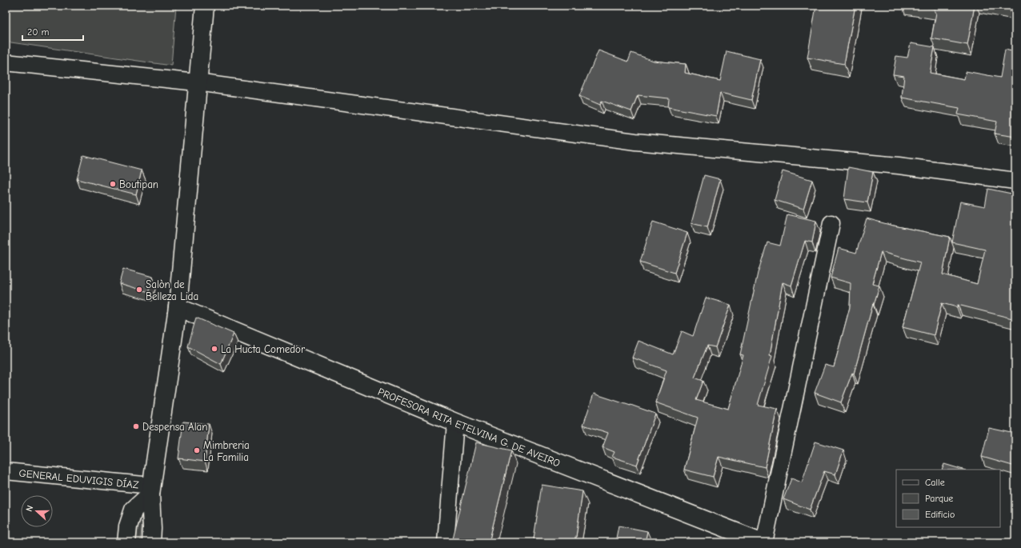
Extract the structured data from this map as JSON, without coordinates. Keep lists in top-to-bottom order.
{
  "streets": {
    "street": ["PROFESORA RITA ETELVINA G. DE AVEIRO", "GENERAL EDUVIGIS DÍAZ"]
  },
  "places": [
    "Boutipan",
    "Salòn de Belleza Lida",
    "La Hucta Comedor",
    "Despensa Alan",
    "Mimbreria La Familia"
  ],
  "legend": ["Calle", "Parque", "Edificio"],
  "scale_bar": "20 m",
  "north": "left"
}
